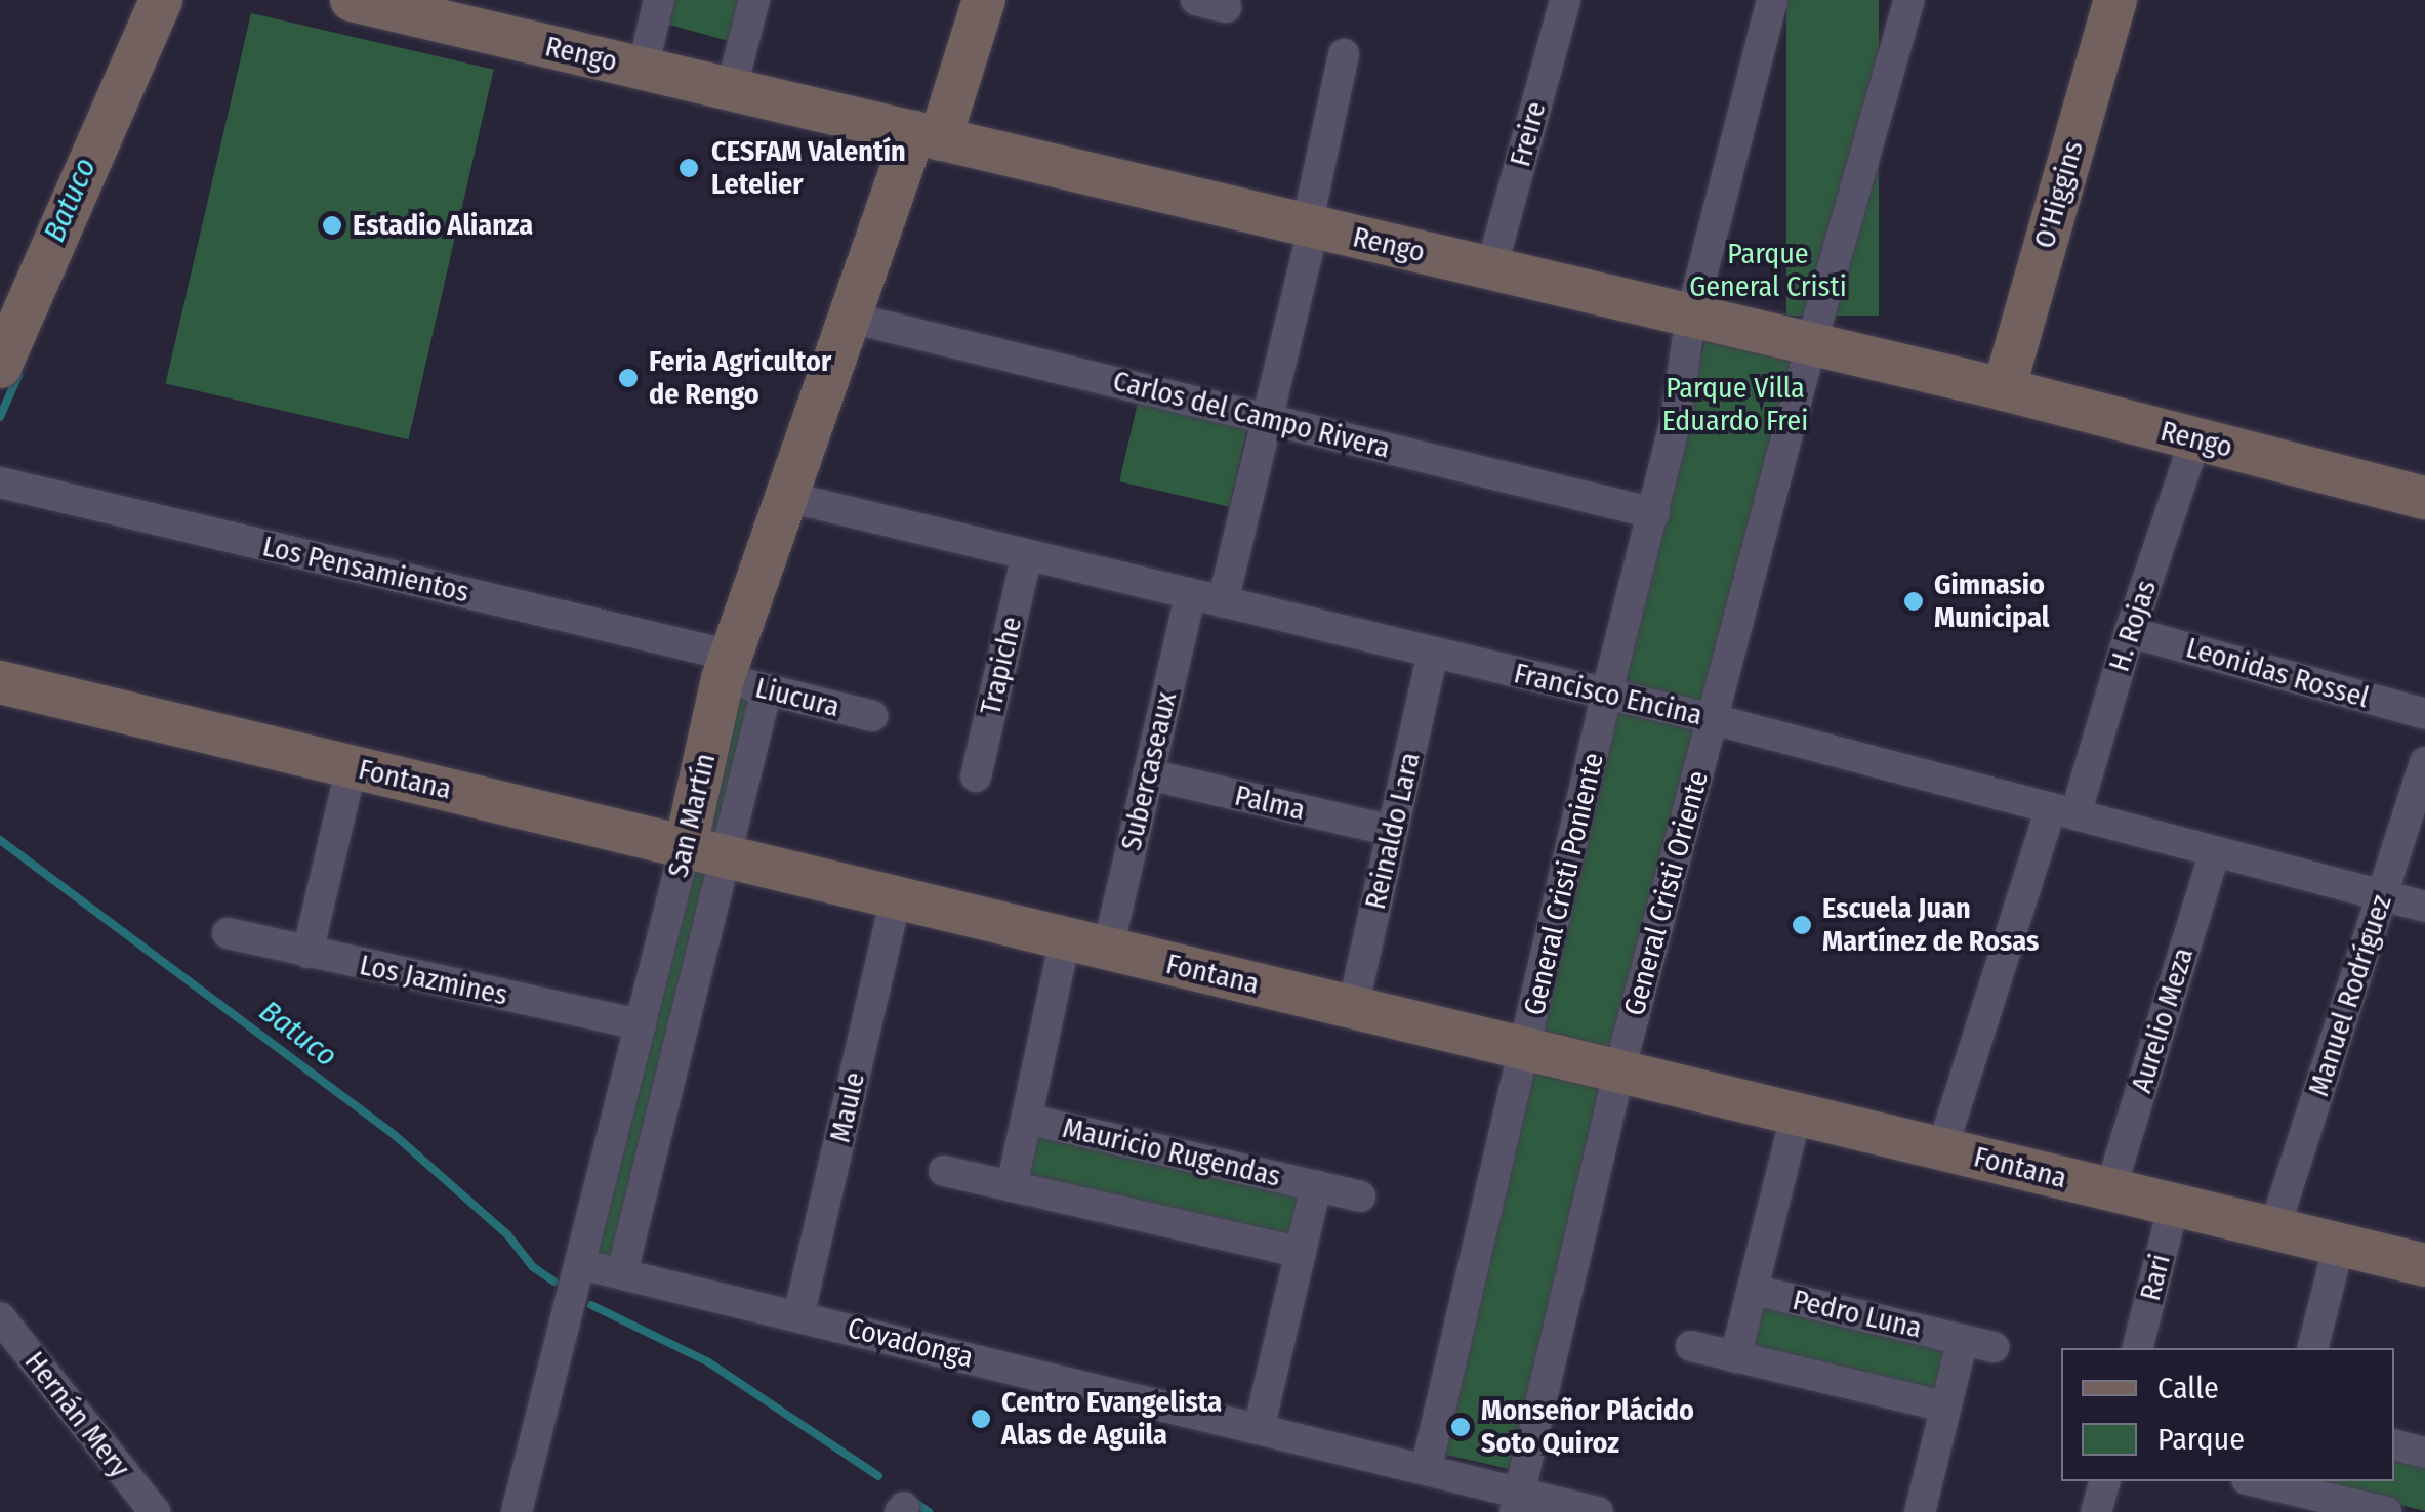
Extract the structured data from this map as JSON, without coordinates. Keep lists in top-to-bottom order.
{
  "streets": {
    "street": [
      "Rengo",
      "Freire",
      "O'Higgins",
      "Carlos del Campo Rivera",
      "Los Pensamientos",
      "H. Rojas",
      "Trapiche",
      "Leonidas Rossel",
      "Francisco Encina",
      "Liucura",
      "Subercaseaux",
      "Fontana",
      "Palma",
      "San Martín",
      "Reinaldo Lara",
      "General Cristi Poniente",
      "General Cristi Oriente",
      "Los Jazmines",
      "Manuel Rodríguez",
      "Aurelio Meza",
      "Maule",
      "Mauricio Rugendas",
      "Rari",
      "Pedro Luna",
      "Covadonga",
      "Hernán Mery"
    ]
  },
  "crossings": [
    ["Rengo", "Freire"],
    ["Rengo", "O'Higgins"],
    ["Rengo", "H. Rojas"],
    ["Rengo", "San Martín"],
    ["Rengo", "General Cristi Poniente"],
    ["Rengo", "General Cristi Oriente"],
    ["Carlos del Campo Rivera", "San Martín"],
    ["Carlos del Campo Rivera", "General Cristi Poniente"],
    ["Los Pensamientos", "Liucura"],
    ["Los Pensamientos", "San Martín"],
    ["H. Rojas", "Leonidas Rossel"],
    ["H. Rojas", "Francisco Encina"],
    ["H. Rojas", "Fontana"],
    ["Trapiche", "Francisco Encina"],
    ["Francisco Encina", "Subercaseaux"],
    ["Francisco Encina", "San Martín"],
    ["Francisco Encina", "Reinaldo Lara"],
    ["Francisco Encina", "General Cristi Poniente"],
    ["Francisco Encina", "General Cristi Oriente"],
    ["Francisco Encina", "Manuel Rodríguez"],
    ["Francisco Encina", "Aurelio Meza"],
    ["Liucura", "San Martín"],
    ["Subercaseaux", "Fontana"],
    ["Subercaseaux", "Palma"],
    ["Fontana", "San Martín"],
    ["Fontana", "Reinaldo Lara"],
    ["Fontana", "General Cristi Poniente"],
    ["Fontana", "General Cristi Oriente"],
    ["Fontana", "Manuel Rodríguez"],
    ["Fontana", "Aurelio Meza"],
    ["Fontana", "Maule"],
    ["Fontana", "Mauricio Rugendas"],
    ["Fontana", "Rari"],
    ["Fontana", "Pedro Luna"],
    ["Palma", "Reinaldo Lara"],
    ["San Martín", "Los Jazmines"],
    ["San Martín", "Covadonga"],
    ["General Cristi Poniente", "Covadonga"],
    ["General Cristi Oriente", "Covadonga"],
    ["Maule", "Covadonga"],
    ["Mauricio Rugendas", "Covadonga"]
  ],
  "water": ["Batuco"],
  "parks": ["Parque General Cristi", "Parque Villa Eduardo Frei"],
  "places": [
    "CESFAM Valentín Letelier",
    "Estadio Alianza",
    "Feria Agricultor de Rengo",
    "Gimnasio Municipal",
    "Escuela Juan Martínez de Rosas",
    "Centro Evangelista Alas de Aguila",
    "Monseñor Plácido Soto Quiroz"
  ],
  "legend": ["Calle", "Parque"]
}
